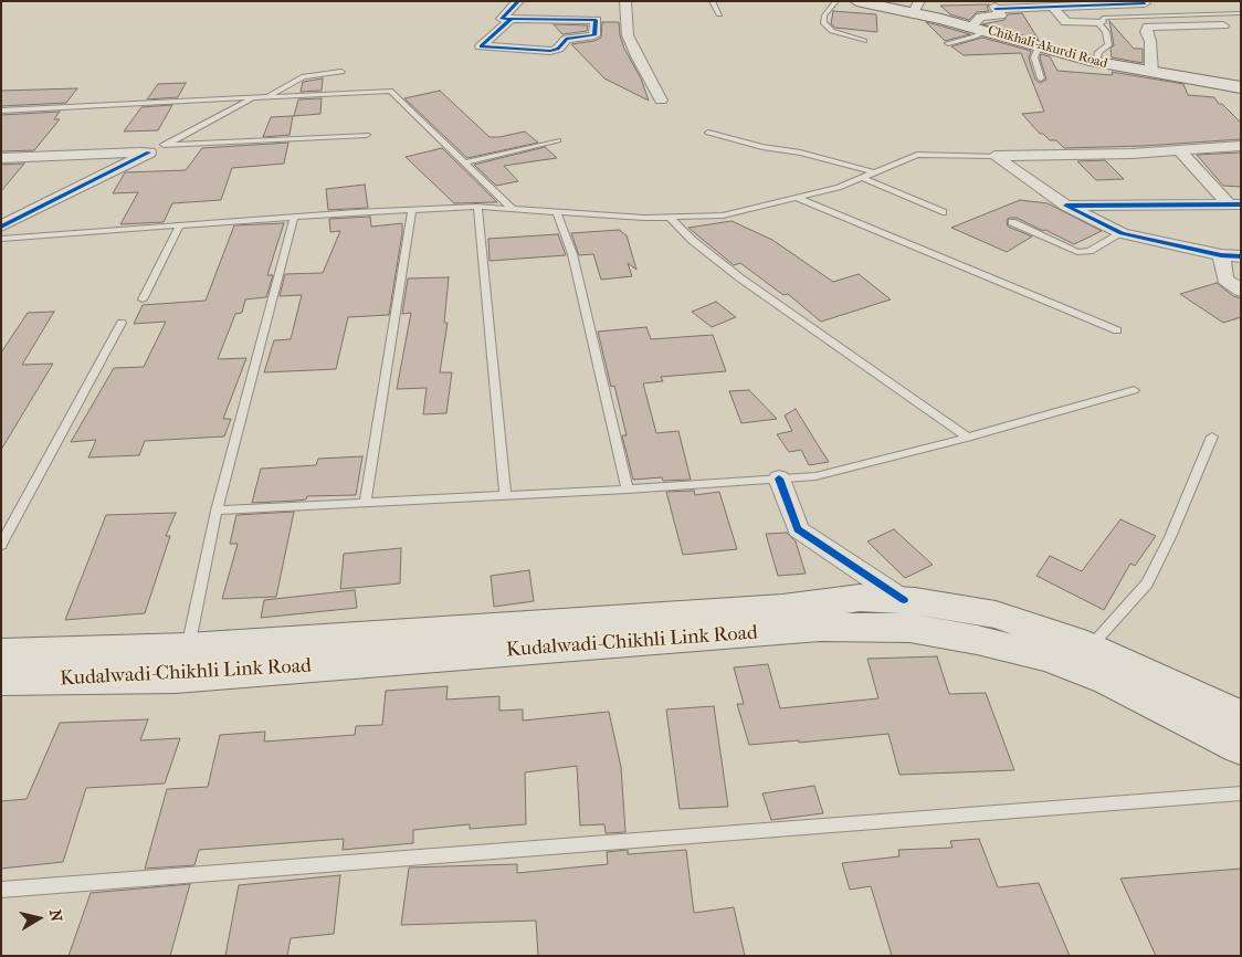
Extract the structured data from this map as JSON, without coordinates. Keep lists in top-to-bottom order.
{
  "streets": {
    "main road": ["Chikhali-Akurdi Road", "Kudalwadi-Chikhli Link Road"]
  },
  "north": "right"
}
